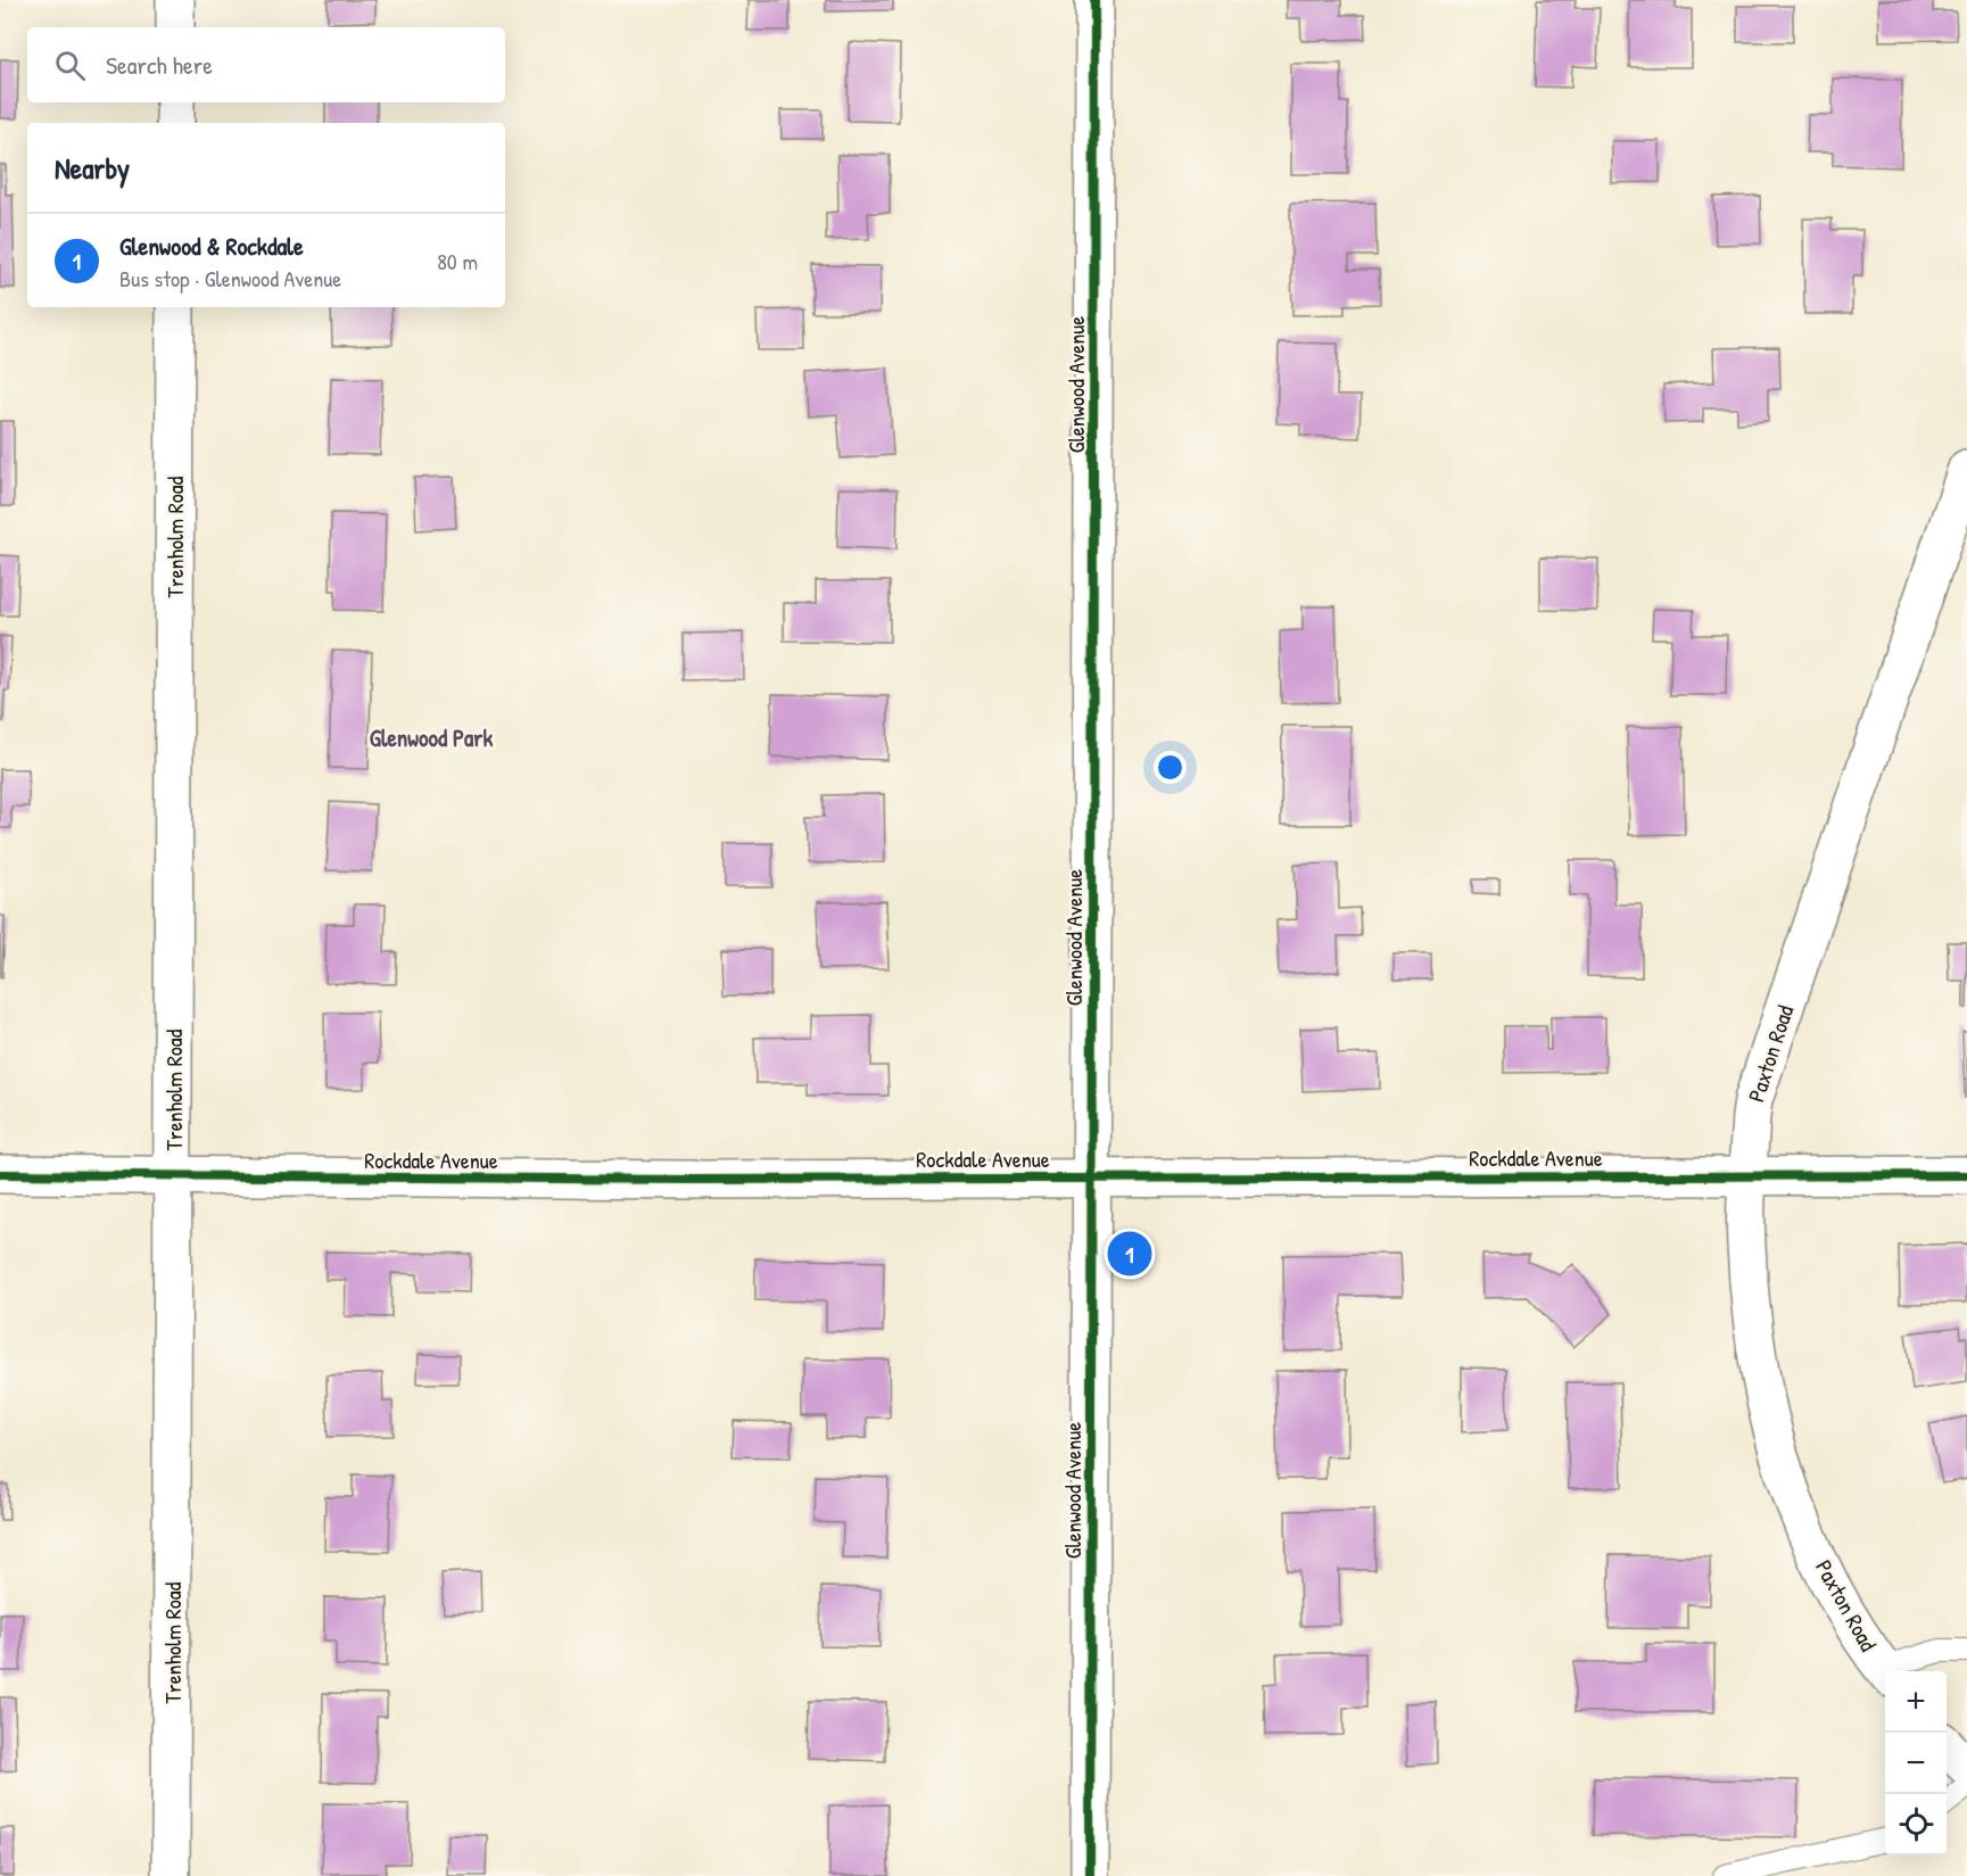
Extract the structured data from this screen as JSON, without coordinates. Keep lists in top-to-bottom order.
{
  "streets": {
    "street": [
      "Glenwood Avenue",
      "Trenholm Road",
      "Paxton Road",
      "Rockdale Avenue"
    ]
  },
  "crossings": [
    ["Glenwood Avenue", "Rockdale Avenue"],
    ["Trenholm Road", "Rockdale Avenue"],
    ["Paxton Road", "Rockdale Avenue"]
  ],
  "districts": ["Glenwood Park"],
  "page": {
    "search": "Search here",
    "heading": "Nearby",
    "list": [
      {
        "mark": "1",
        "name": "Glenwood & Rockdale",
        "note": "Bus stop · Glenwood Avenue",
        "value": "80 m"
      }
    ],
    "pins": "1",
    "map_buttons": ["+", "−"]
  }
}
